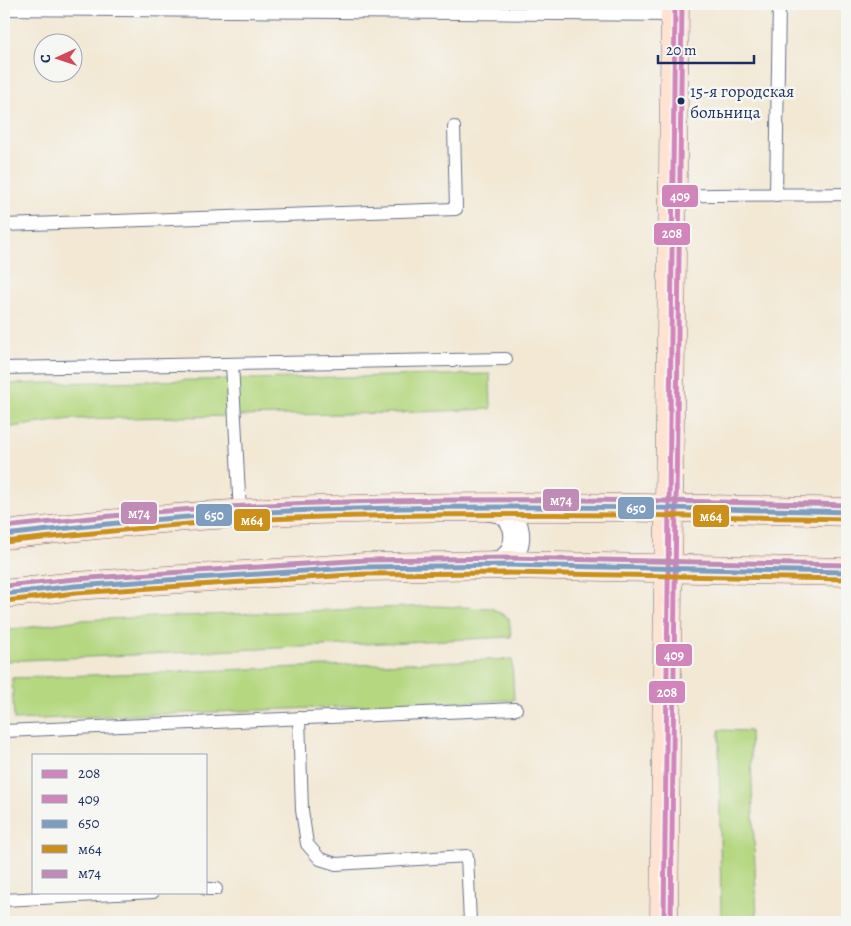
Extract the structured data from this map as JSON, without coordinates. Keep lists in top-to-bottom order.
{
  "places": ["15-я городская больница"],
  "lines": [
    "transit line 208",
    "transit line 409",
    "transit line м74",
    "transit line 650",
    "transit line м64"
  ],
  "legend": [
    "208",
    "409",
    "650",
    "м64",
    "м74"
  ],
  "scale_bar": "20 m",
  "north": "left"
}
